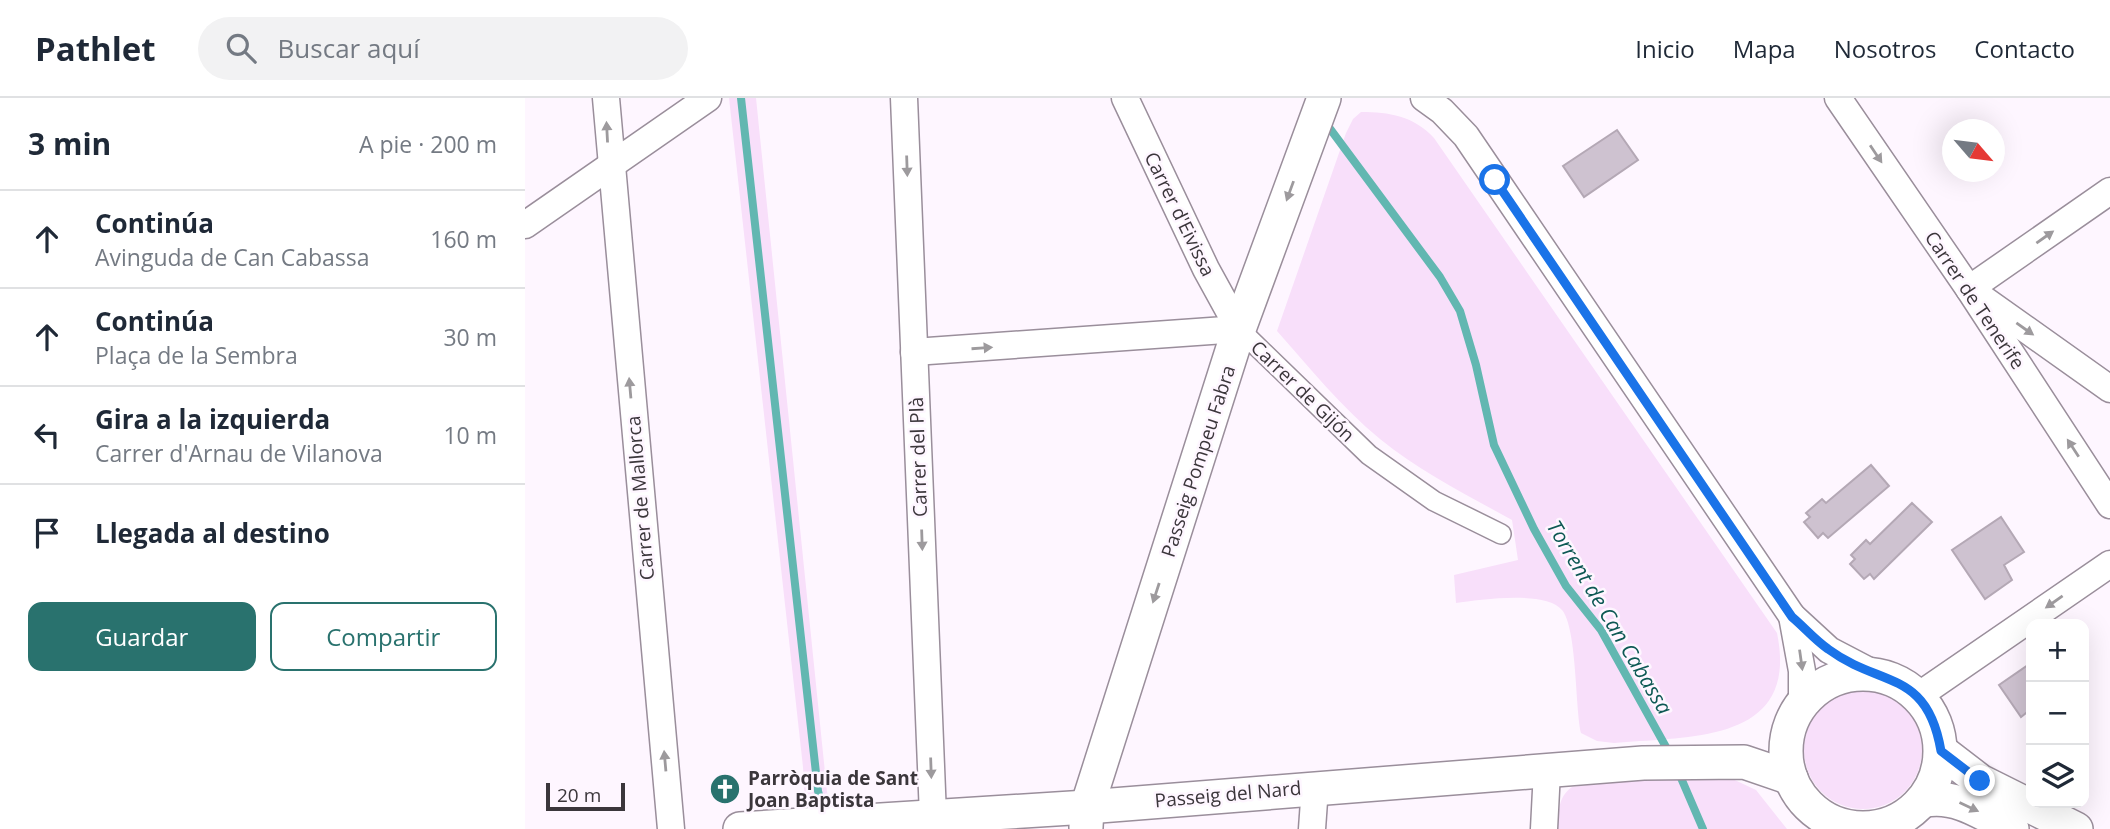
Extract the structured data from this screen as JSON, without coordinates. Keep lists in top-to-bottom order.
{
  "streets": {
    "street": [
      "Carrer d'Eivissa",
      "Carrer de Tenerife",
      "Carrer de Gijón",
      "Carrer del Plà",
      "Passeig Pompeu Fabra",
      "Carrer de Mallorca",
      "Passeig del Nard"
    ]
  },
  "crossings": [
    ["Carrer d'Eivissa", "Carrer de Gijón"],
    ["Carrer d'Eivissa", "Passeig Pompeu Fabra"],
    ["Carrer de Gijón", "Carrer del Plà"],
    ["Carrer de Gijón", "Passeig Pompeu Fabra"],
    ["Carrer del Plà", "Passeig del Nard"],
    ["Passeig Pompeu Fabra", "Passeig del Nard"]
  ],
  "one_way": [
    "Carrer de Gijón",
    "Carrer del Plà",
    "Passeig Pompeu Fabra",
    "Carrer de Mallorca"
  ],
  "water": ["Torrent de Can Cabassa"],
  "places": {
    "church": ["Parròquia de Sant Joan Baptista"]
  },
  "scale_bar": "20 m",
  "north": "bottom right",
  "page": {
    "header": "Pathlet",
    "search": "Buscar aquí",
    "nav": [
      "Inicio",
      "Mapa",
      "Nosotros",
      "Contacto"
    ],
    "heading": ["3 min", "A pie · 200 m"],
    "list": [
      ["Continúa", "Avinguda de Can Cabassa", "160 m"],
      ["Continúa", "Plaça de la Sembra", "30 m"],
      ["Gira a la izquierda", "Carrer d'Arnau de Vilanova", "10 m"],
      "Llegada al destino"
    ],
    "buttons": ["Guardar", "Compartir"],
    "map_buttons": ["+", "−"],
    "scale": "20 m"
  }
}
